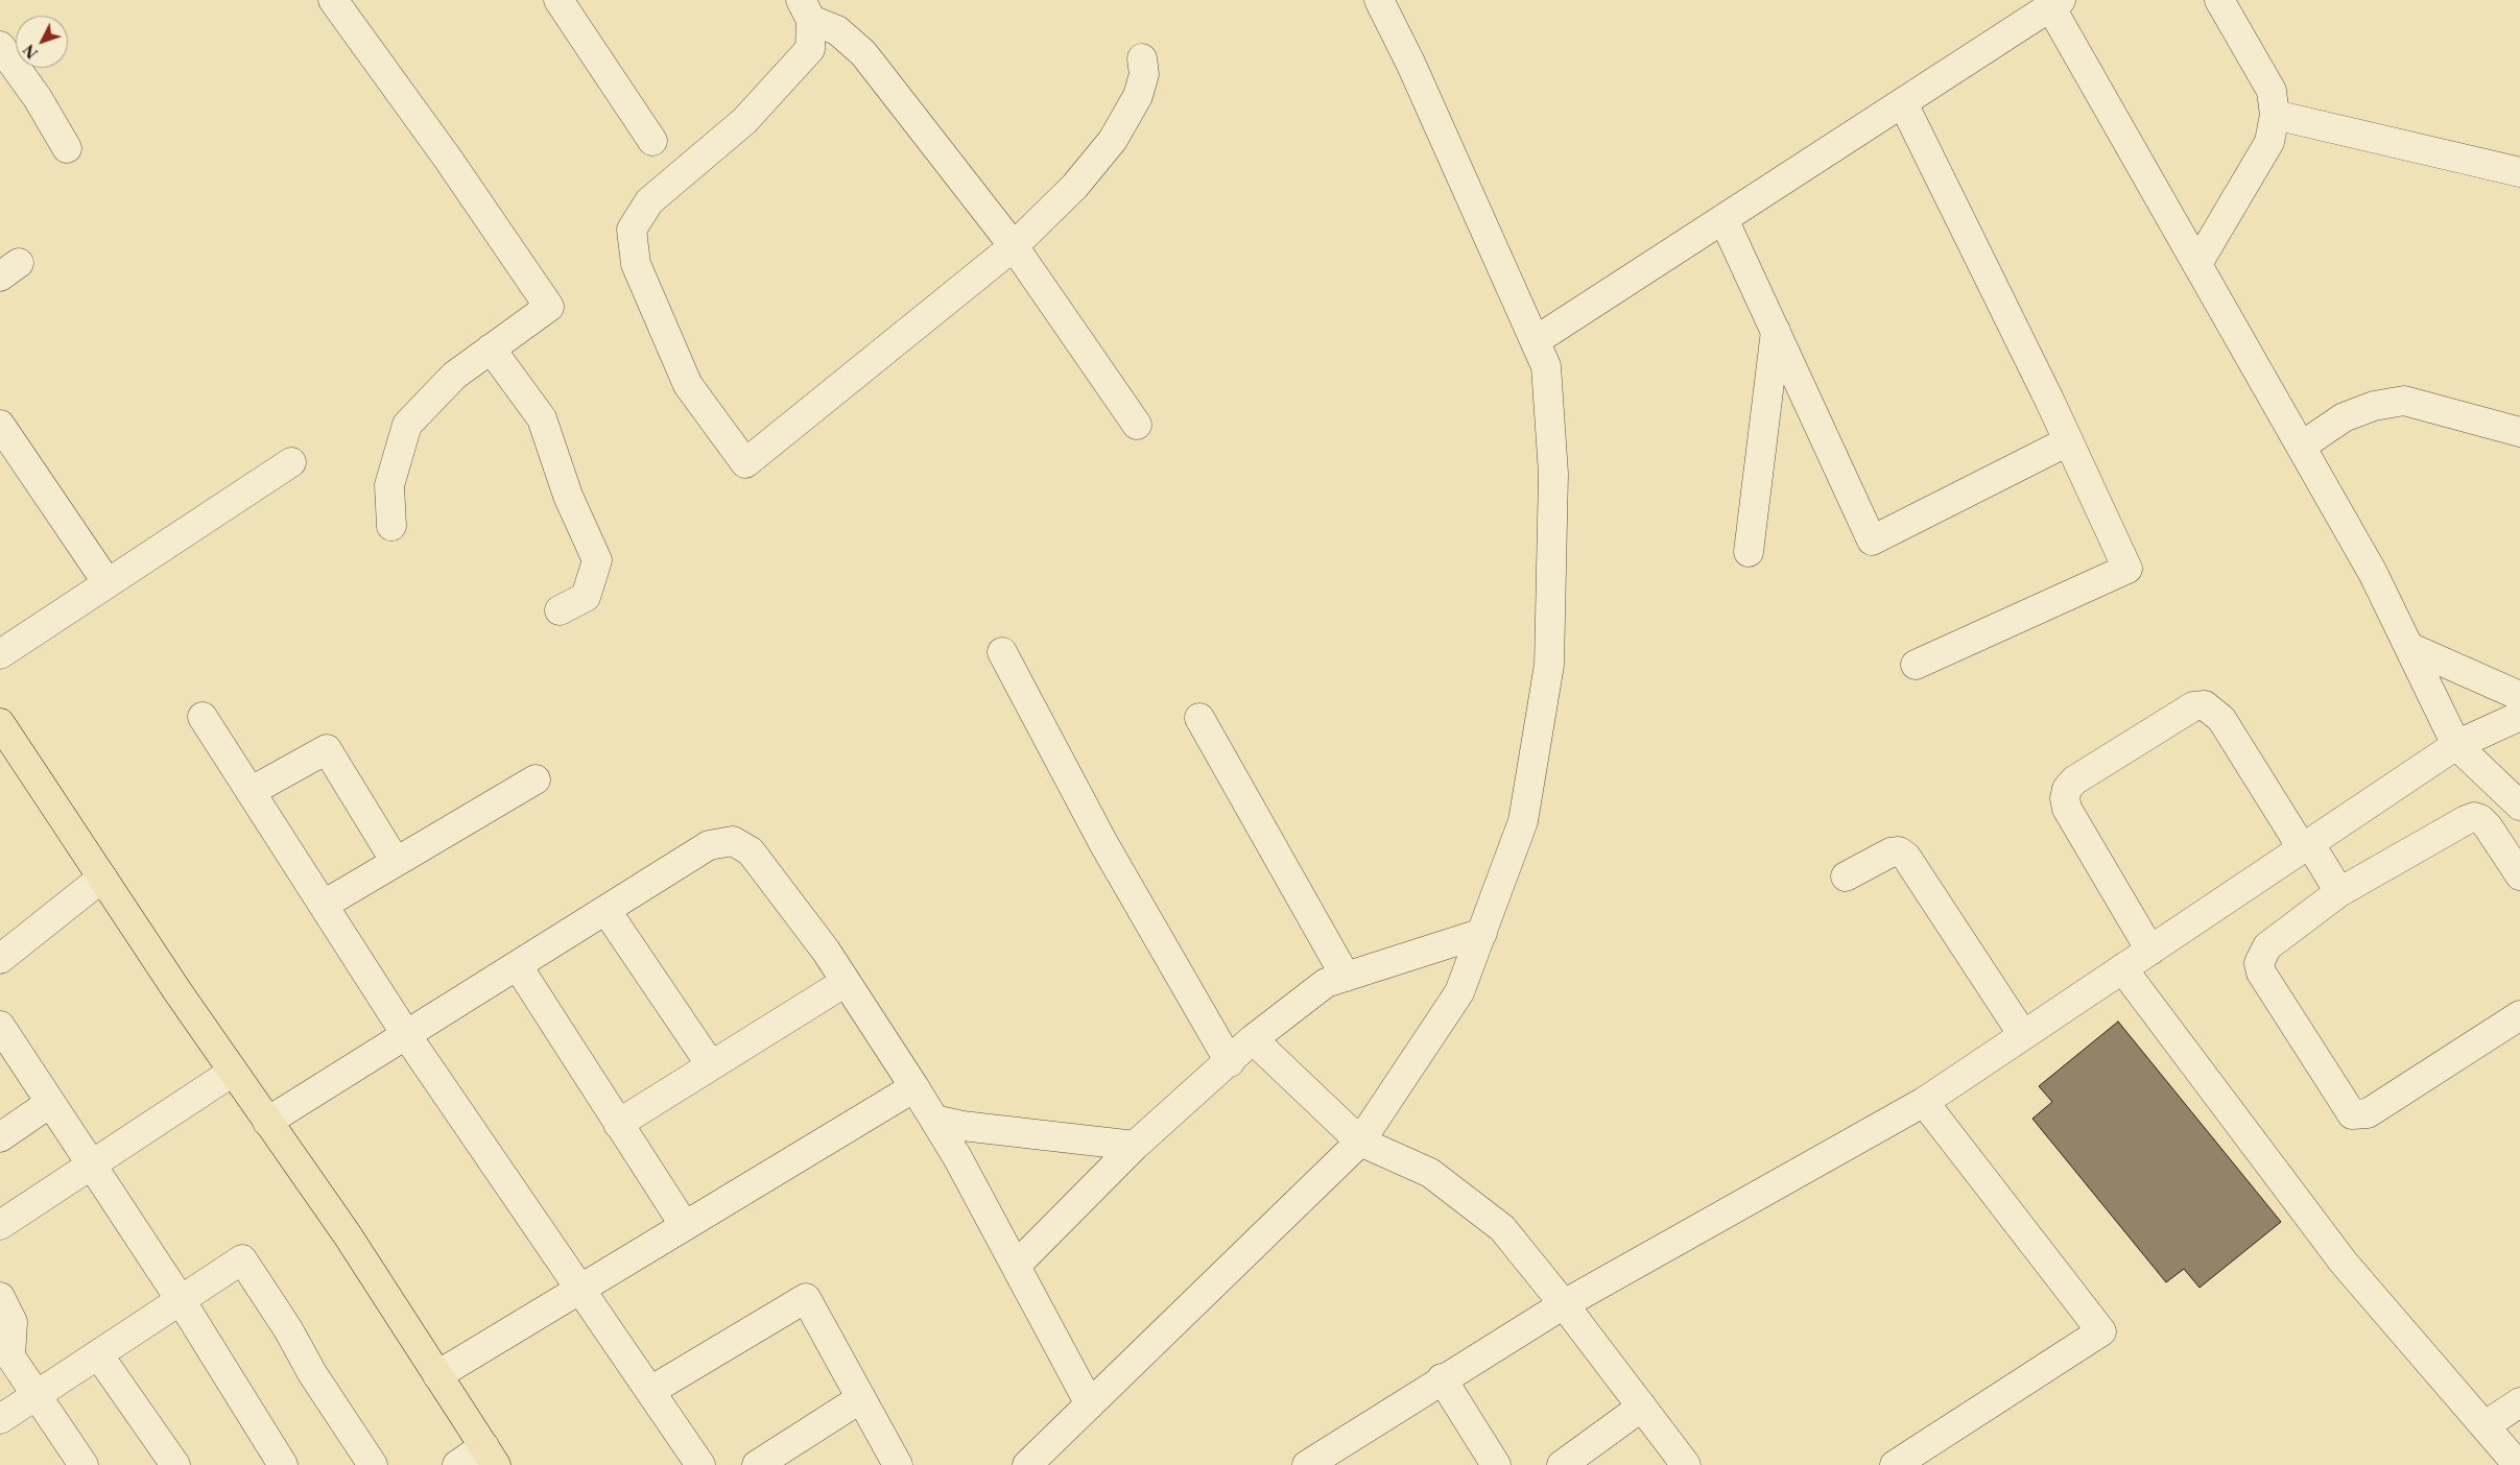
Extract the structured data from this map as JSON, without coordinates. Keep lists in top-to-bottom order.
{
  "north": "bottom left"
}
